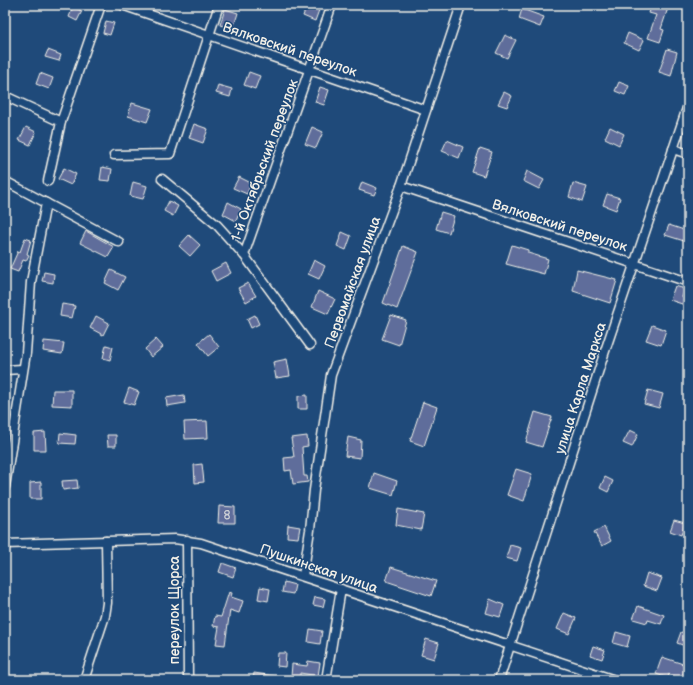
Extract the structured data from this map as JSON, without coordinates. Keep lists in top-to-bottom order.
{
  "streets": {
    "street": [
      "Вялковский переулок",
      "1-й Октябрьский переулок",
      "Первомайская улица",
      "улица Карла Маркса",
      "Пушкинская улица",
      "переулок Щорса"
    ]
  },
  "crossings": [
    ["Вялковский переулок", "1-й Октябрьский переулок"],
    ["Вялковский переулок", "Первомайская улица"],
    ["Вялковский переулок", "улица Карла Маркса"],
    ["Первомайская улица", "Пушкинская улица"],
    ["улица Карла Маркса", "Пушкинская улица"],
    ["Пушкинская улица", "переулок Щорса"]
  ],
  "house_numbers": ["8"]
}
